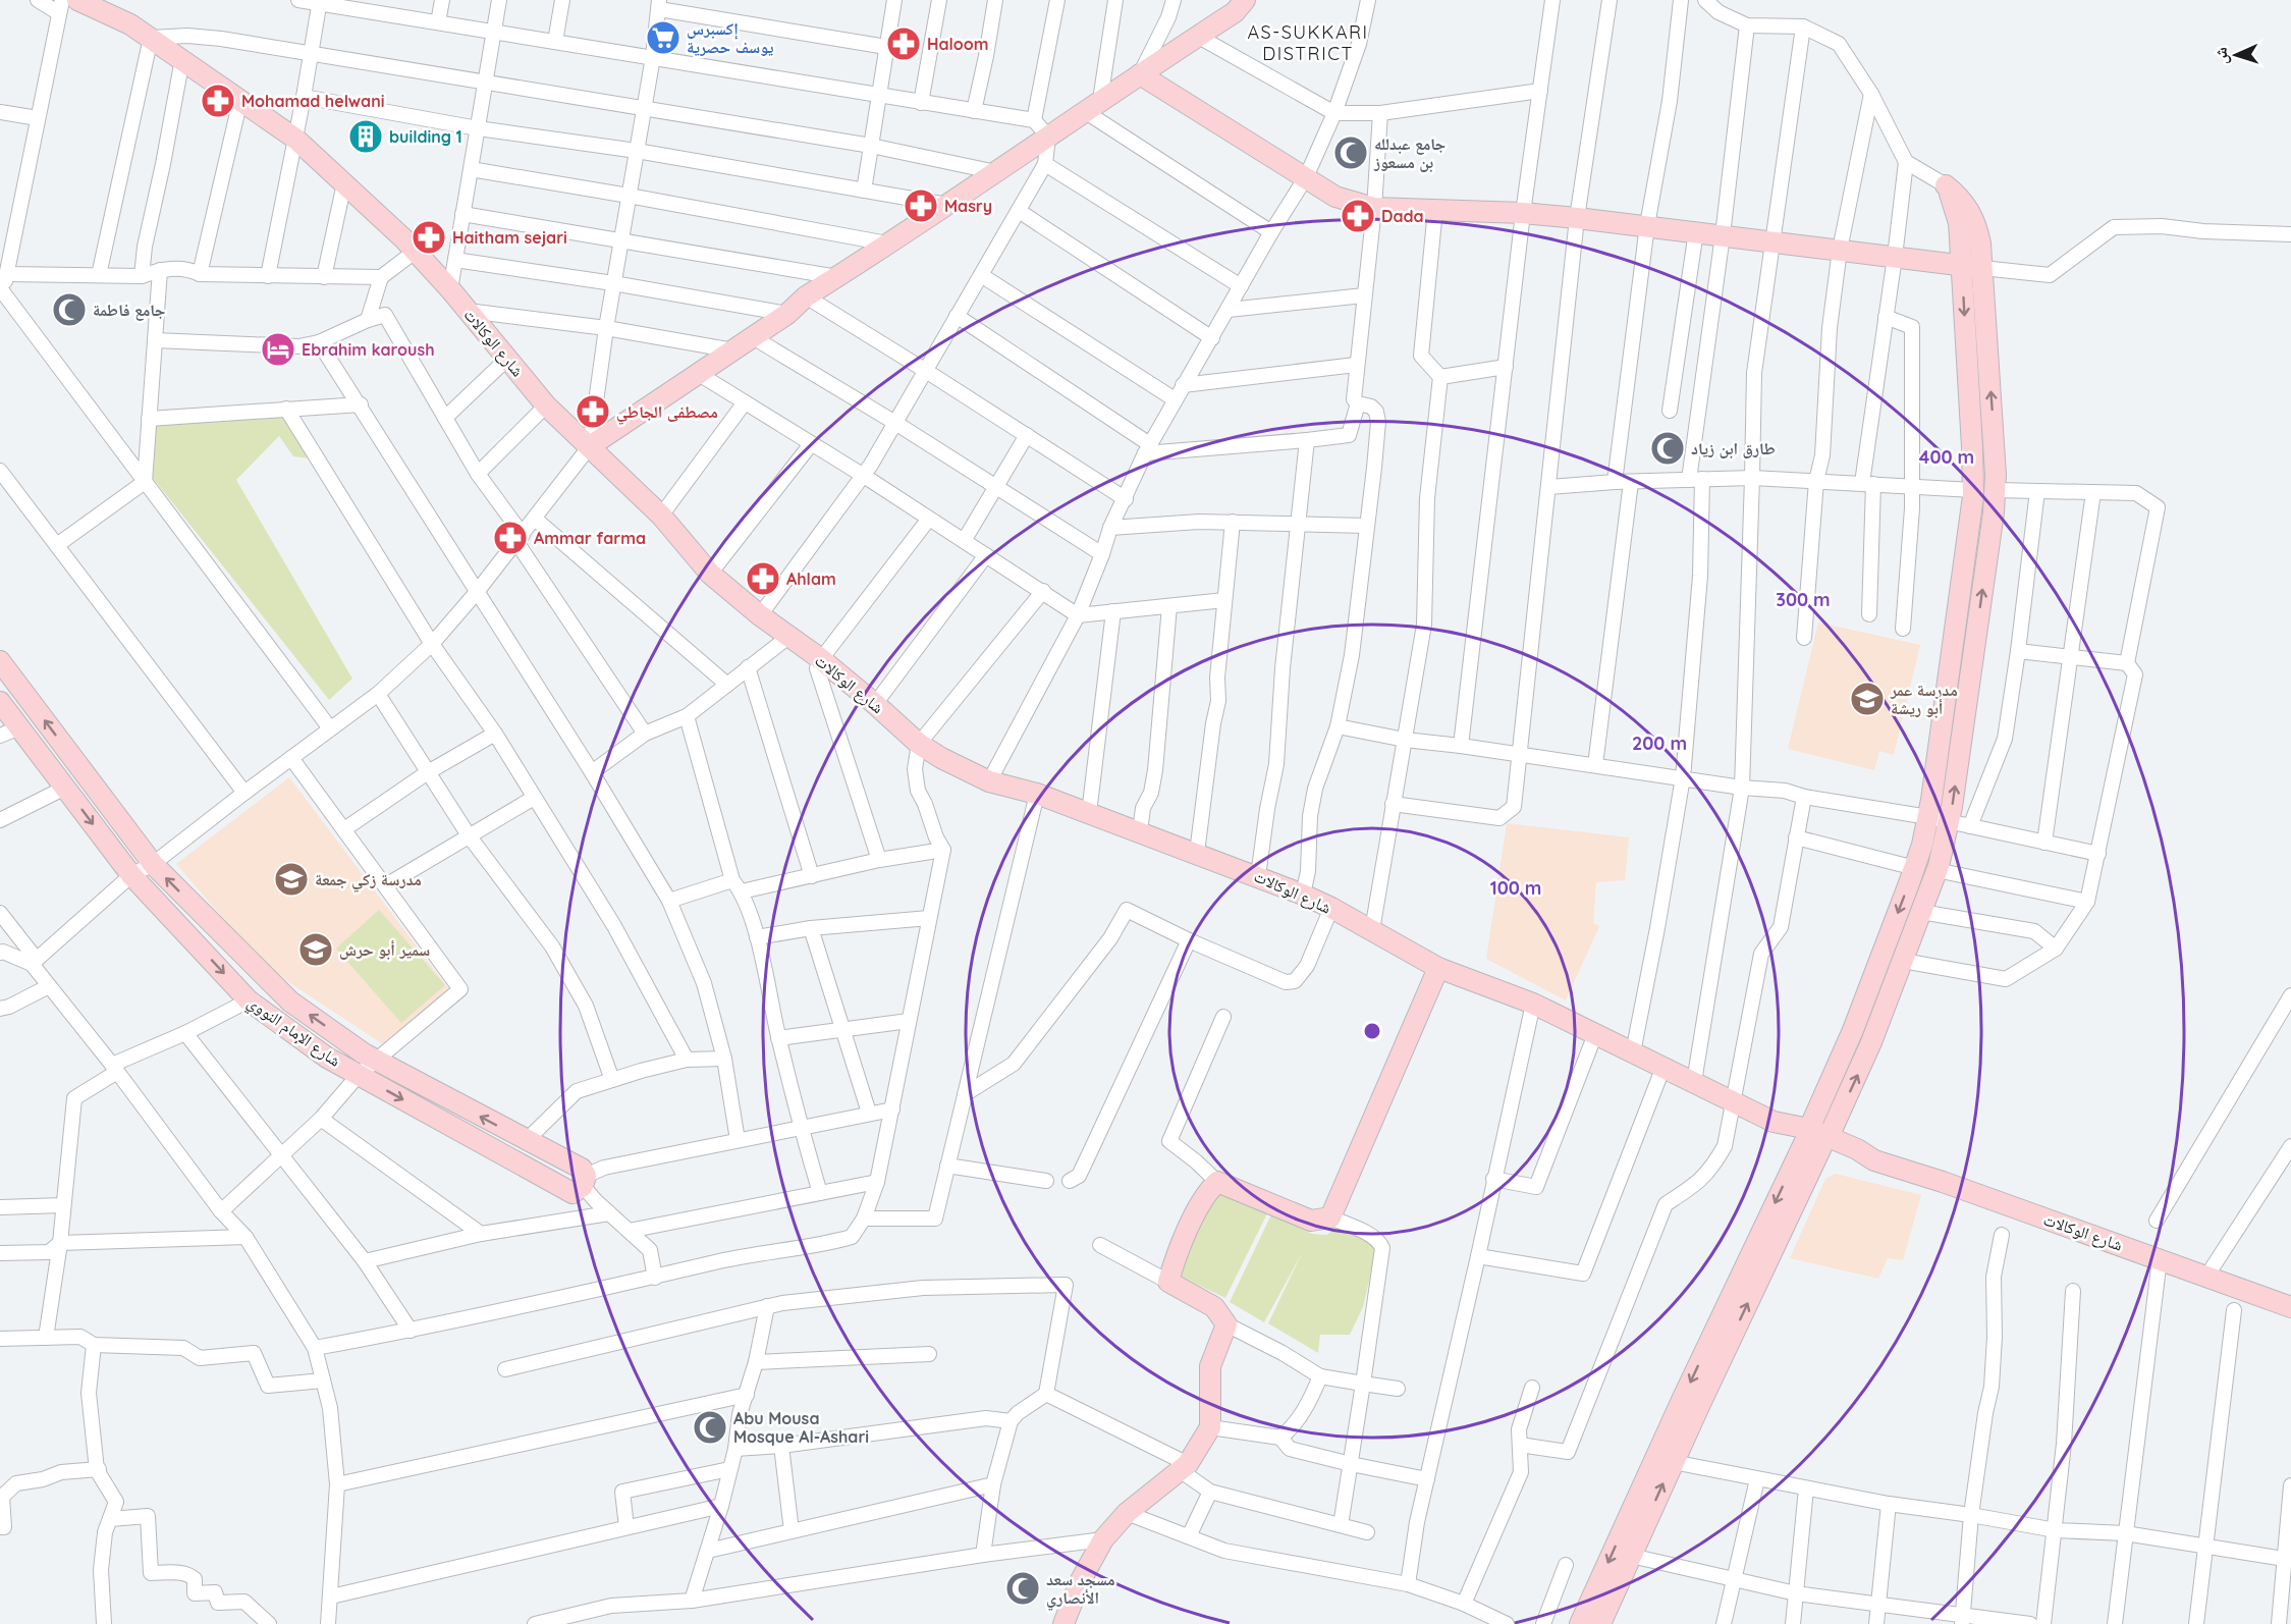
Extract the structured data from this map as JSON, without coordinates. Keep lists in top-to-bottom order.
{
  "streets": {
    "street": ["شارع الوكالات", "شارع الإمام النووي"]
  },
  "districts": ["AS-SUKKARI DISTRICT"],
  "places": {
    "supermarket": ["إكسبرس يوسف حصرية"],
    "pharmacy": [
      "Haloom",
      "Mohamad helwani",
      "Masry",
      "Dada",
      "Haitham sejari",
      "مصطفى الجاطي",
      "Ammar farma",
      "Ahlam"
    ],
    "building": ["building 1"],
    "mosque": [
      "جامع عبدلله بن مسعوز",
      "جامع فاطمة",
      "طارق ابن زياد",
      "Abu Mousa Mosque Al-Ashari",
      "مسجد سعد الأنصاري"
    ],
    "hotel": ["Ebrahim karoush"],
    "school or university": ["مدرسة عمر أبو ريشة", "مدرسة زكي جمعة", "سمير أبو حرش"]
  },
  "north": "left",
  "rings": [
    "400 m",
    "300 m",
    "200 m",
    "100 m"
  ]
}
